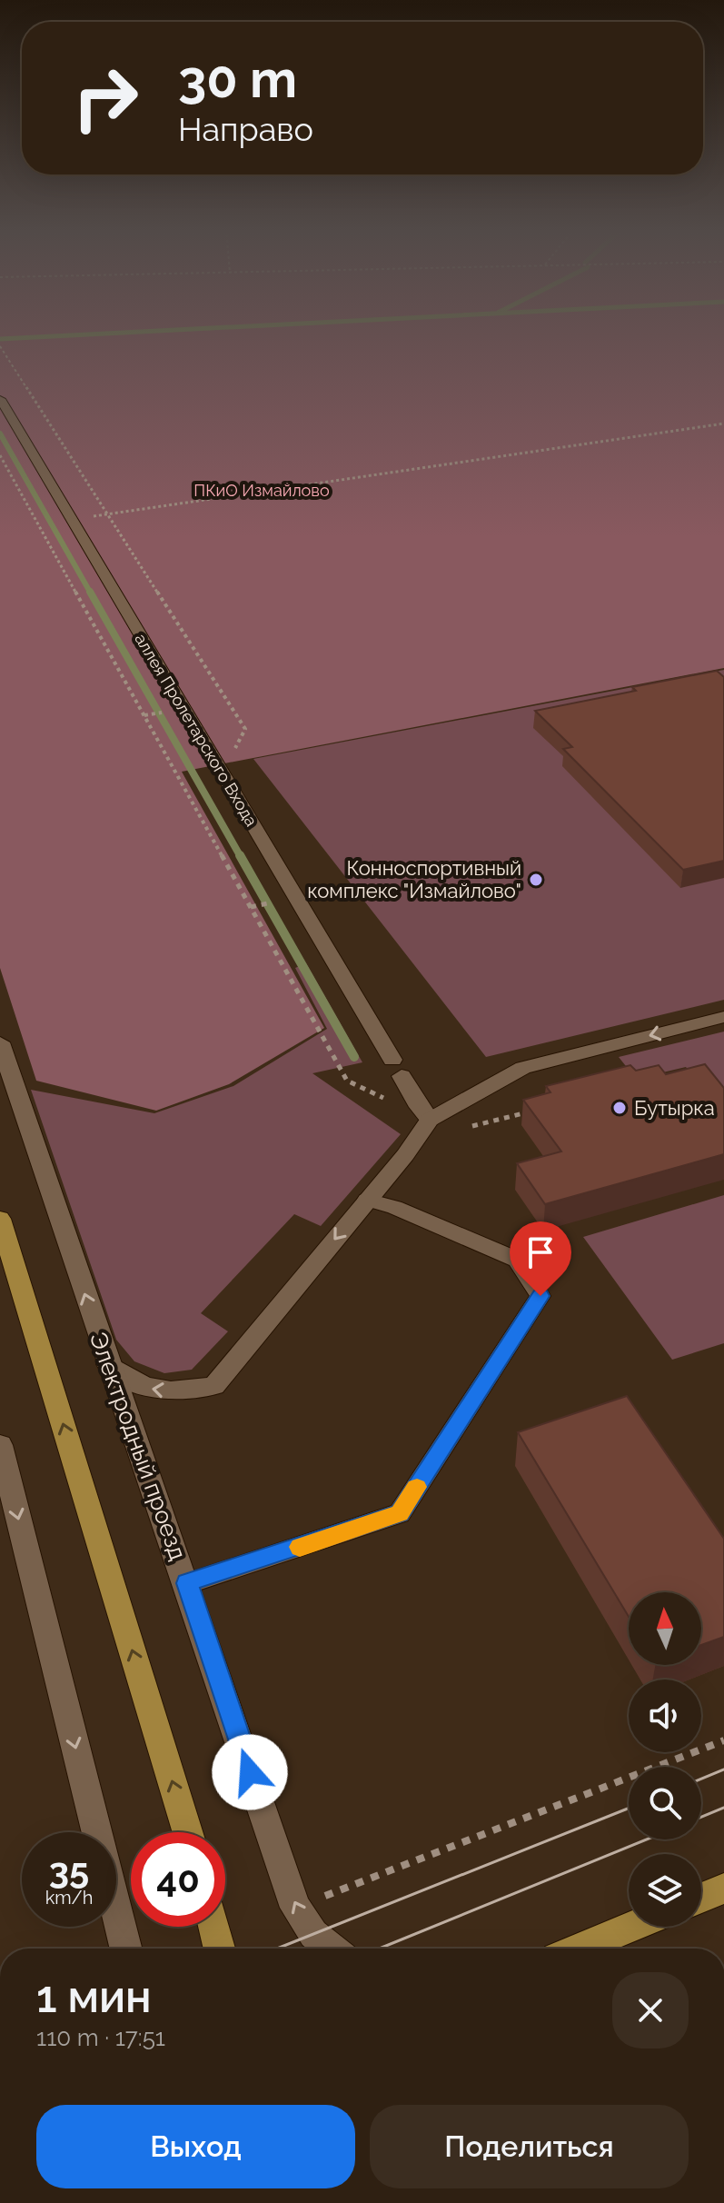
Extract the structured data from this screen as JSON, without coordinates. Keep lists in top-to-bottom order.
{
  "streets": {
    "street": ["аллея Пролетарского Входа", "Электродный проезд"]
  },
  "parks": ["ПКиО Измайлово"],
  "places": ["Конноспортивный комплекс \"Измайлово\"", "Бутырка"],
  "north": "top",
  "page": {
    "turn": ["30 m", "Направо"],
    "speed": "35 km/h",
    "limit": "40",
    "heading": ["1 мин", "110 m · 17:51"],
    "buttons": ["Выход", "Поделиться"]
  }
}
